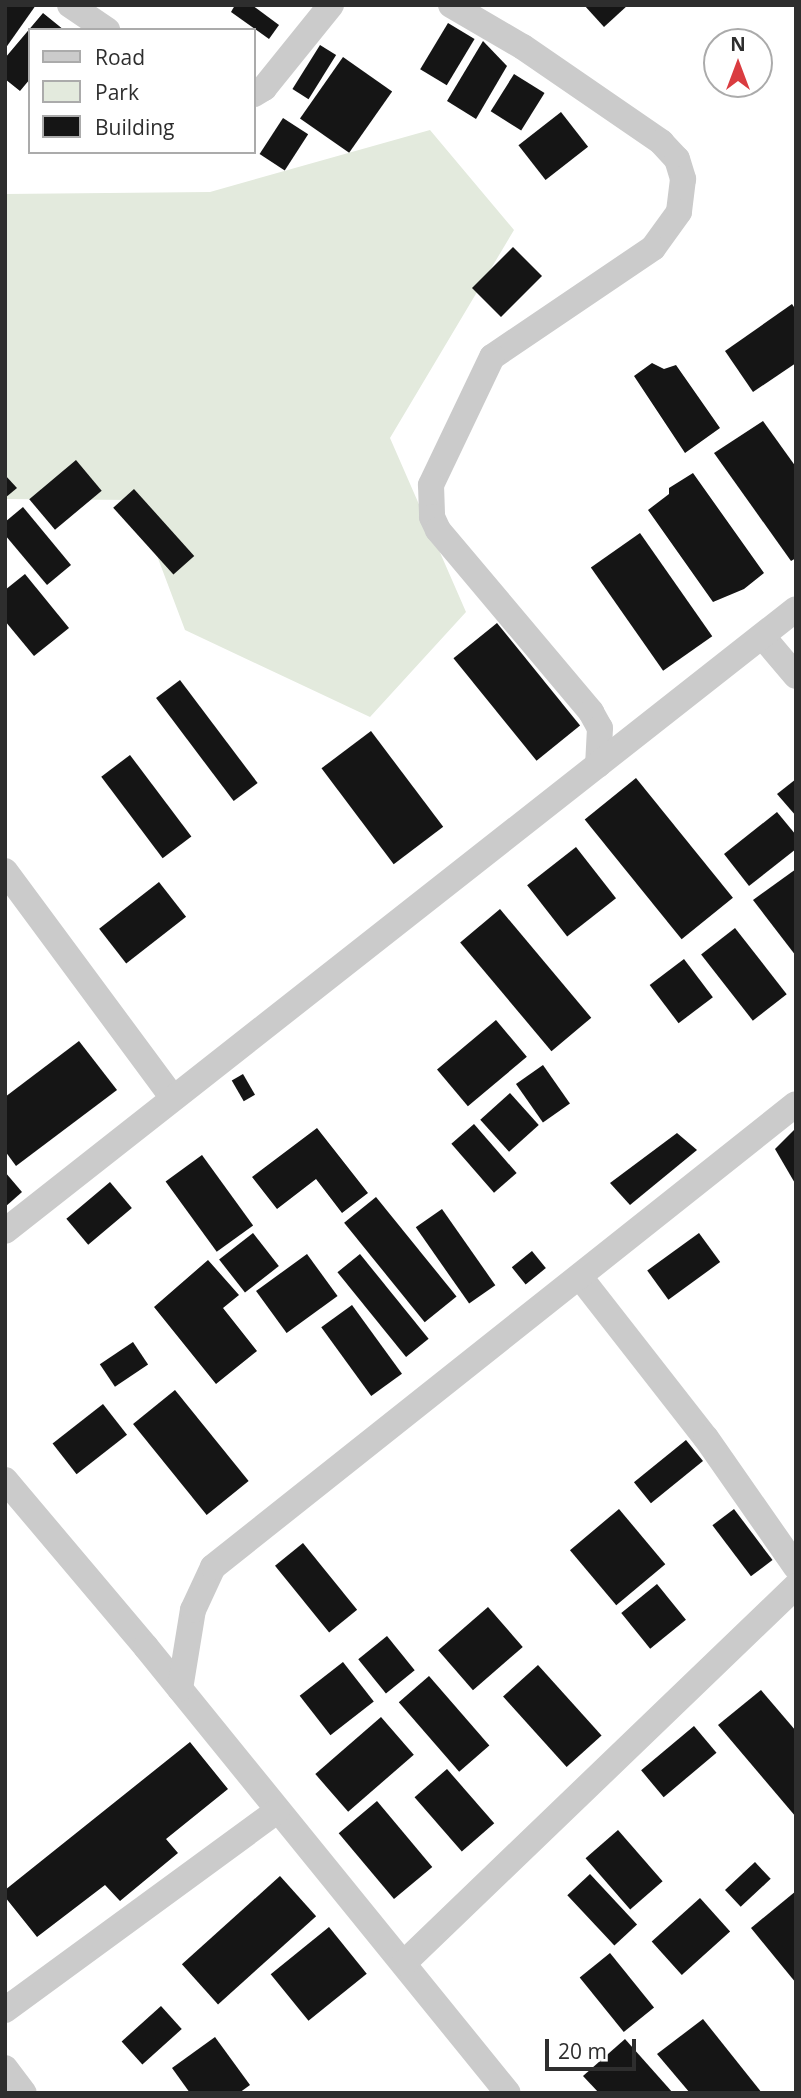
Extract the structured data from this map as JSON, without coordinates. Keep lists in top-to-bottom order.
{
  "legend": ["Road", "Park", "Building"],
  "scale_bar": "20 m",
  "north": "top"
}
